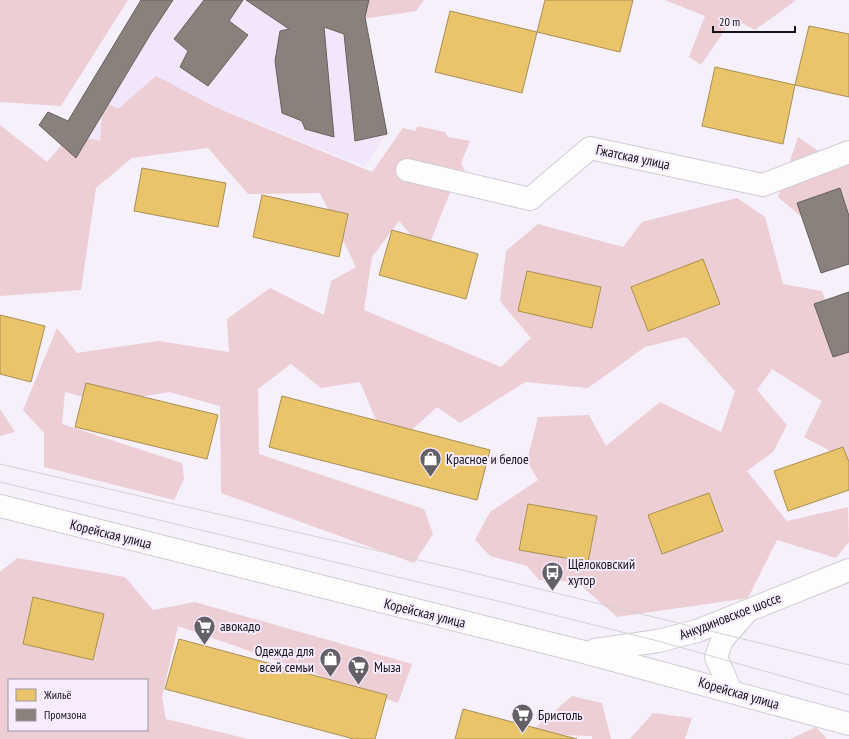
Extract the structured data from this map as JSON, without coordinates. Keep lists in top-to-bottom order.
{
  "streets": {
    "street": ["Гжатская улица", "Корейская улица", "Анкудиновское шоссе"]
  },
  "crossings": [
    ["Корейская улица", "Анкудиновское шоссе"]
  ],
  "places": {
    "shop": ["Красное и белое", "Одежда для всей семьи"],
    "bus stop": ["Щёлоковский хутор"],
    "supermarket": ["авокадо", "Мыза", "Бристоль"]
  },
  "legend": ["Жильё", "Промзона"],
  "scale_bar": "20 m"
}
